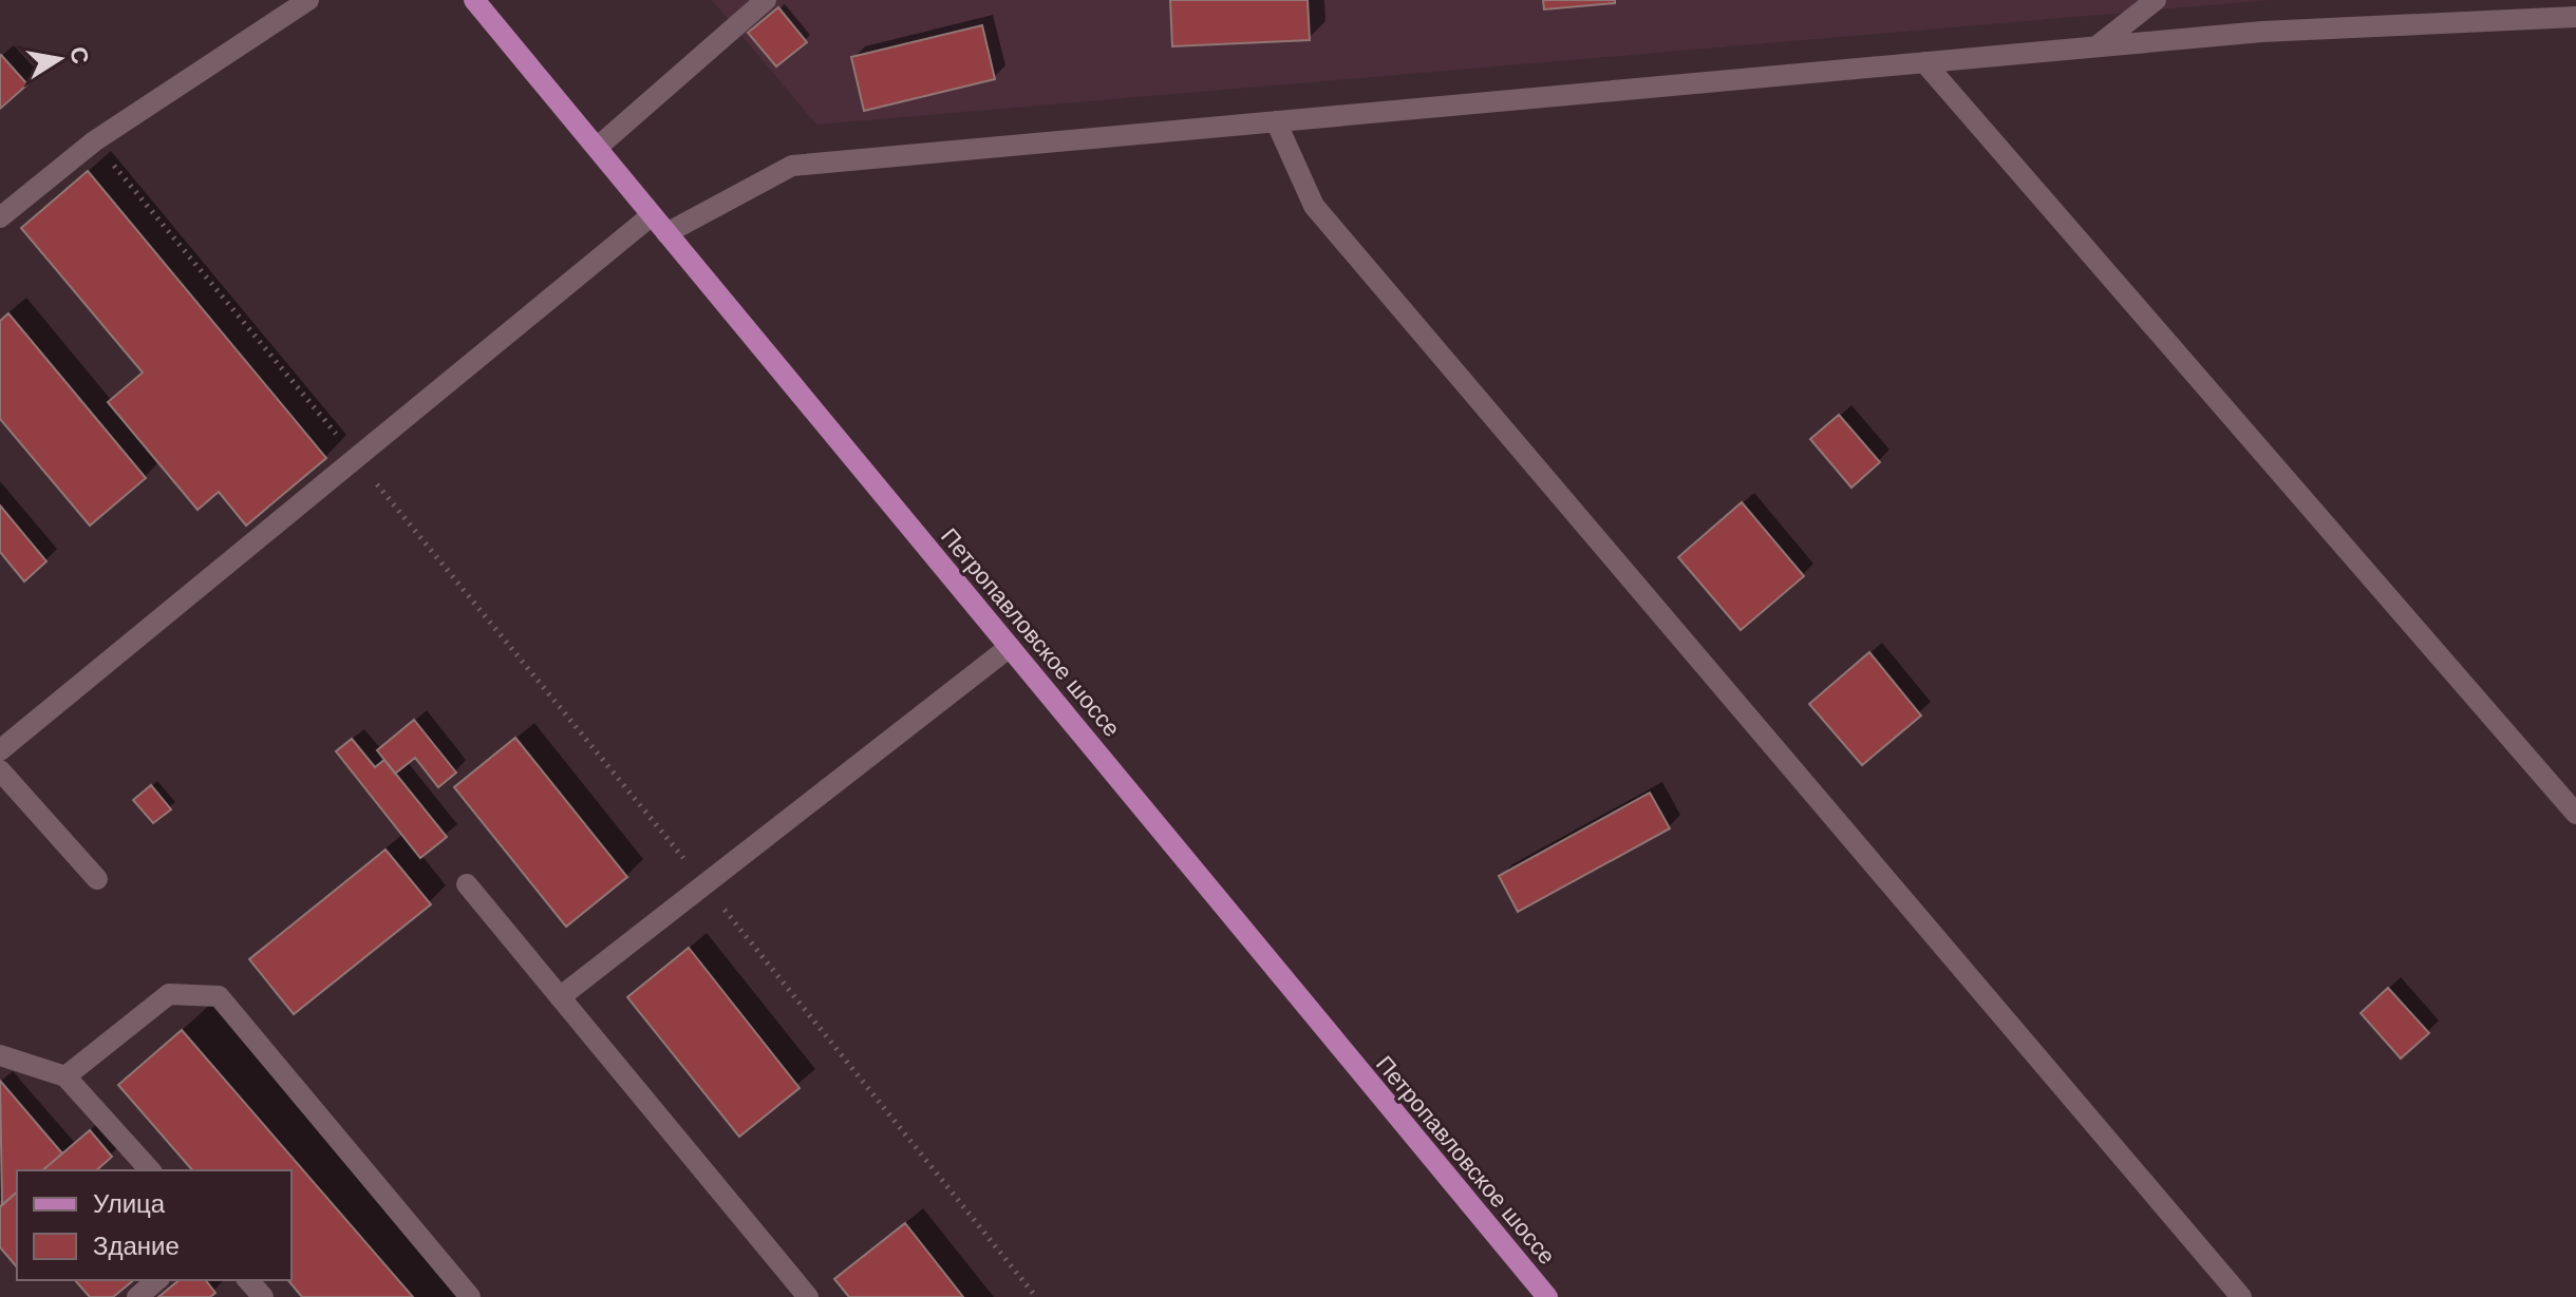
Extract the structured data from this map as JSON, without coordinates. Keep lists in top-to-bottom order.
{
  "streets": {
    "main road": ["Петропавловское шоссе"]
  },
  "legend": ["Улица", "Здание"],
  "north": "right"
}
